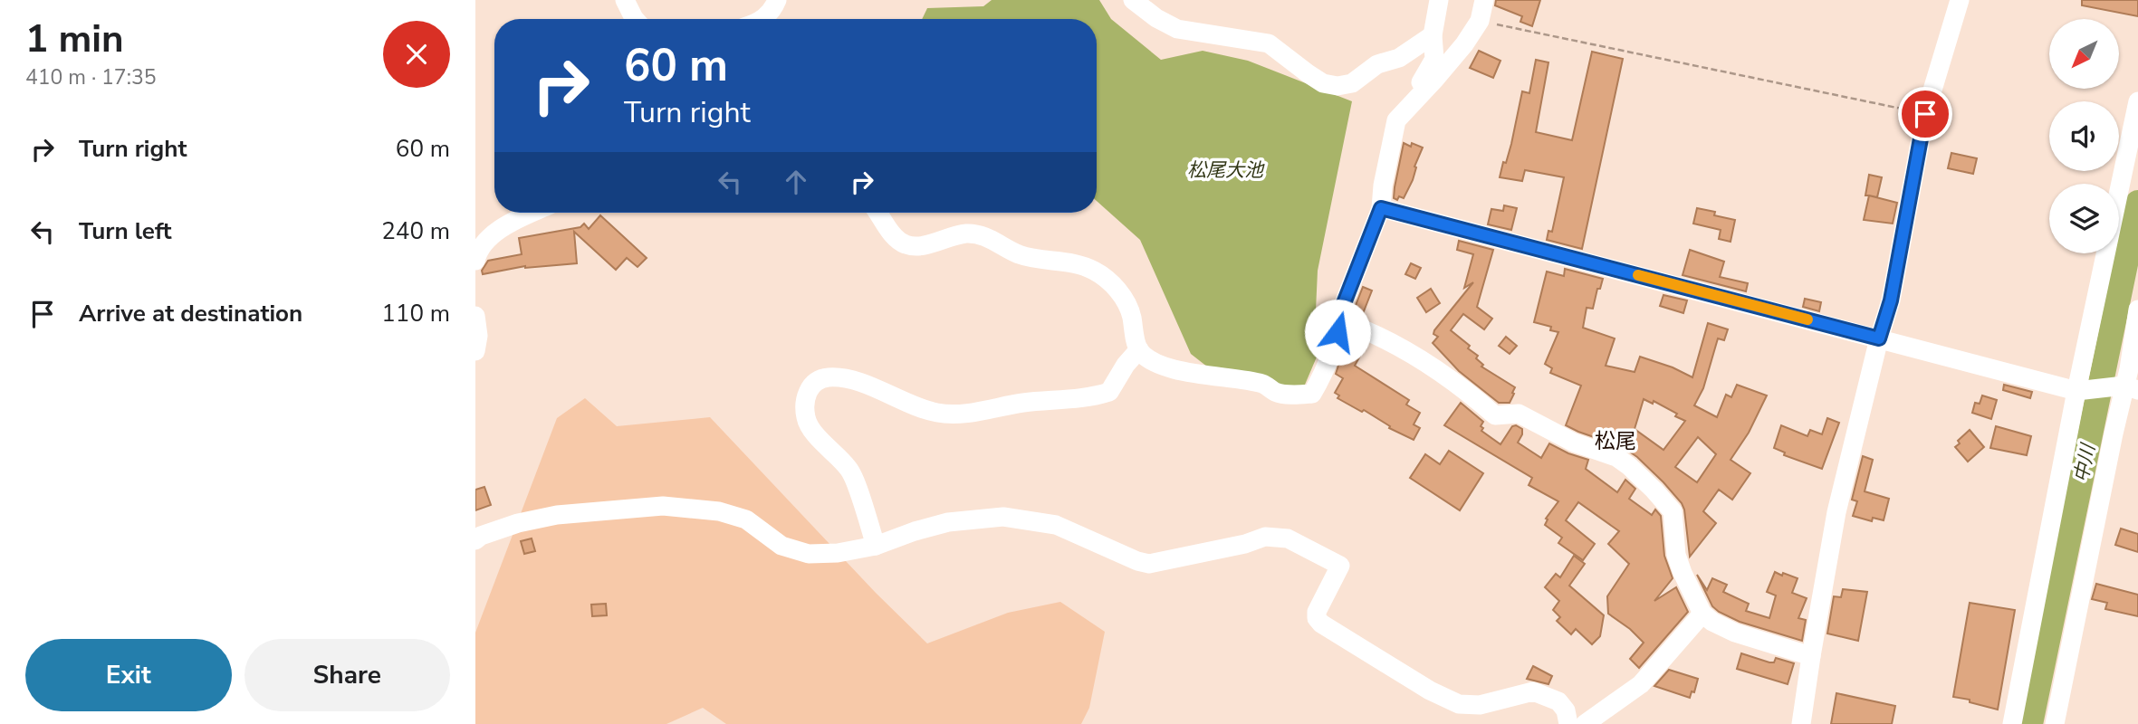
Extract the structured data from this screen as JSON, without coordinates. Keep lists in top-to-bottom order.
{
  "districts": ["松尾"],
  "water": ["松尾大池", "中川"],
  "north": "bottom left",
  "page": {
    "heading": ["1 min", "410 m · 17:35"],
    "turn": ["60 m", "Turn right"],
    "list": [
      {
        "name": "Turn right",
        "value": "60 m"
      },
      {
        "name": "Turn left",
        "value": "240 m"
      },
      {
        "name": "Arrive at destination",
        "value": "110 m"
      }
    ],
    "buttons": ["Exit", "Share"]
  }
}
